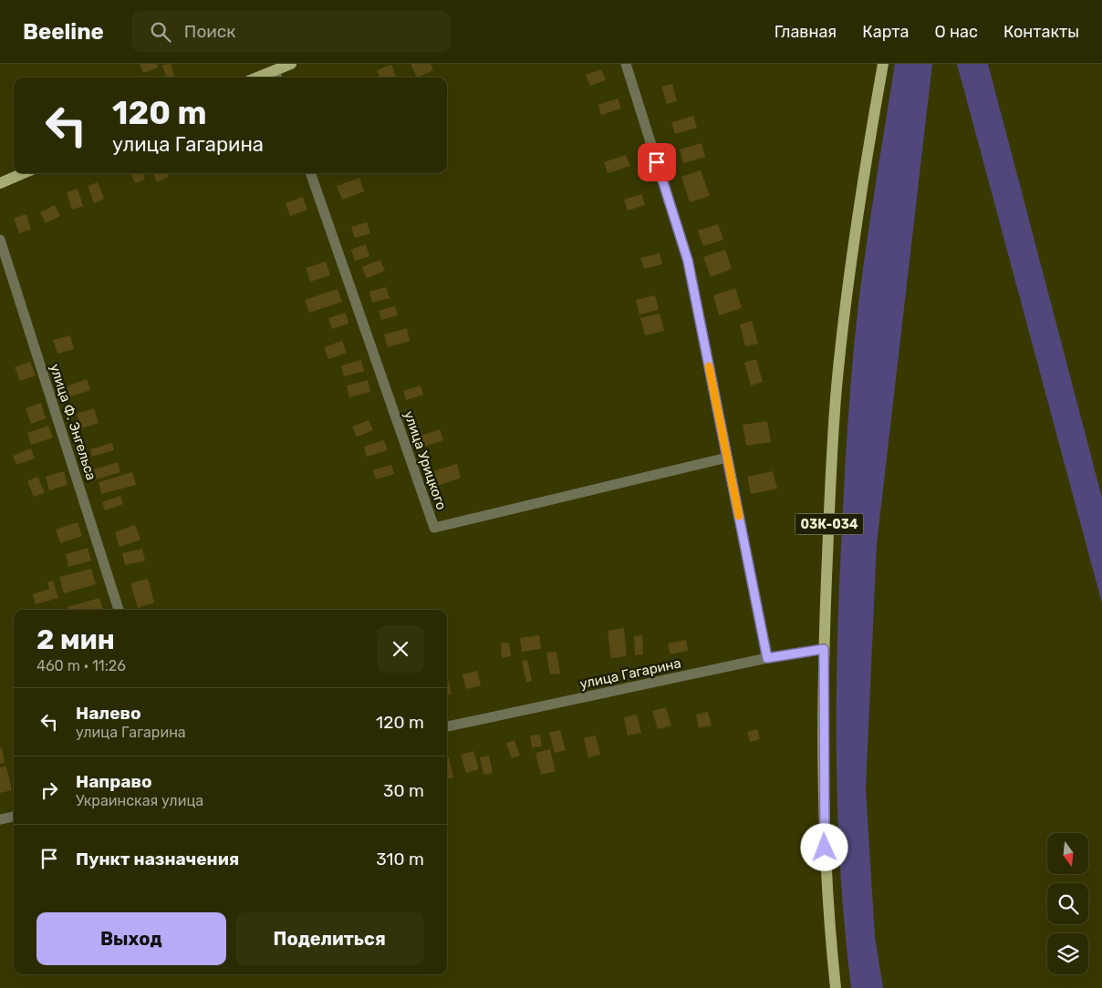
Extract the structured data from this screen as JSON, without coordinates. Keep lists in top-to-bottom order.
{
  "streets": {
    "main road": ["03К-034"],
    "street": ["улица Ф. Энгельса", "улица Урицкого", "улица Гагарина"]
  },
  "crossings": [
    ["03К-034", "улица Гагарина"]
  ],
  "north": "bottom",
  "page": {
    "header": "Beeline",
    "search": "Поиск",
    "nav": [
      "Главная",
      "Карта",
      "О нас",
      "Контакты"
    ],
    "turn": ["120 m", "улица Гагарина"],
    "heading": ["2 мин", "460 m · 11:26"],
    "list": [
      {
        "name": "Налево",
        "note": "улица Гагарина",
        "value": "120 m"
      },
      {
        "name": "Направо",
        "note": "Украинская улица",
        "value": "30 m"
      },
      {
        "name": "Пункт назначения",
        "value": "310 m"
      }
    ],
    "buttons": ["Выход", "Поделиться"]
  }
}
